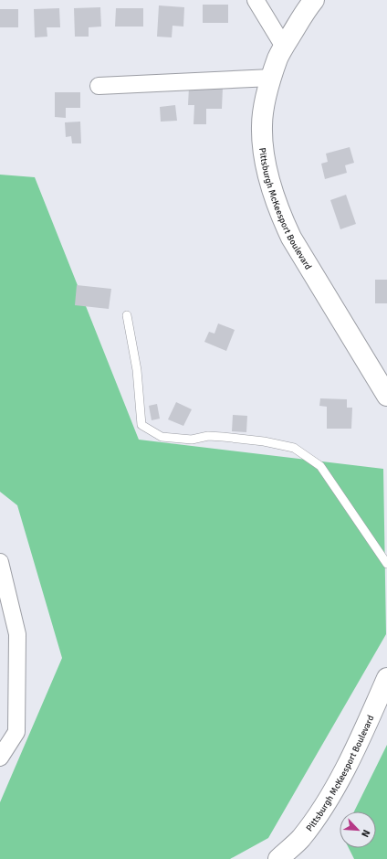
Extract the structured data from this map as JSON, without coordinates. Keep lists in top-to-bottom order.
{
  "streets": {
    "main road": ["Pittsburgh McKeesport Boulevard"]
  },
  "north": "bottom right"
}
